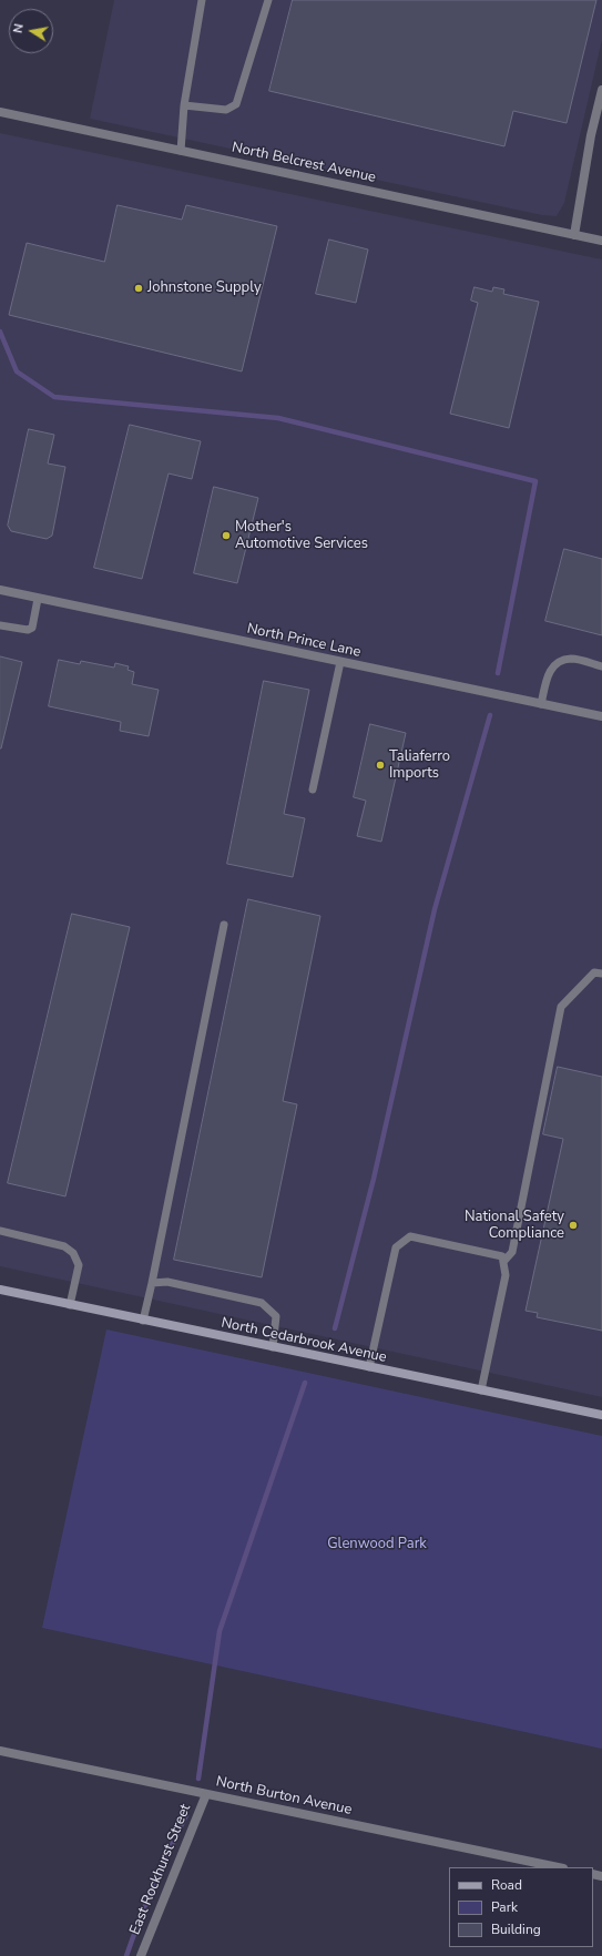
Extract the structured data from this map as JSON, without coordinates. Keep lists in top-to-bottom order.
{
  "streets": {
    "street": [
      "North Belcrest Avenue",
      "North Prince Lane",
      "North Cedarbrook Avenue",
      "North Burton Avenue",
      "East Rockhurst Street"
    ]
  },
  "crossings": [
    ["North Burton Avenue", "East Rockhurst Street"]
  ],
  "parks": ["Glenwood Park"],
  "places": [
    "Johnstone Supply",
    "Mother's Automotive Services",
    "Taliaferro Imports",
    "National Safety Compliance"
  ],
  "legend": ["Road", "Park", "Building"],
  "north": "left"
}
